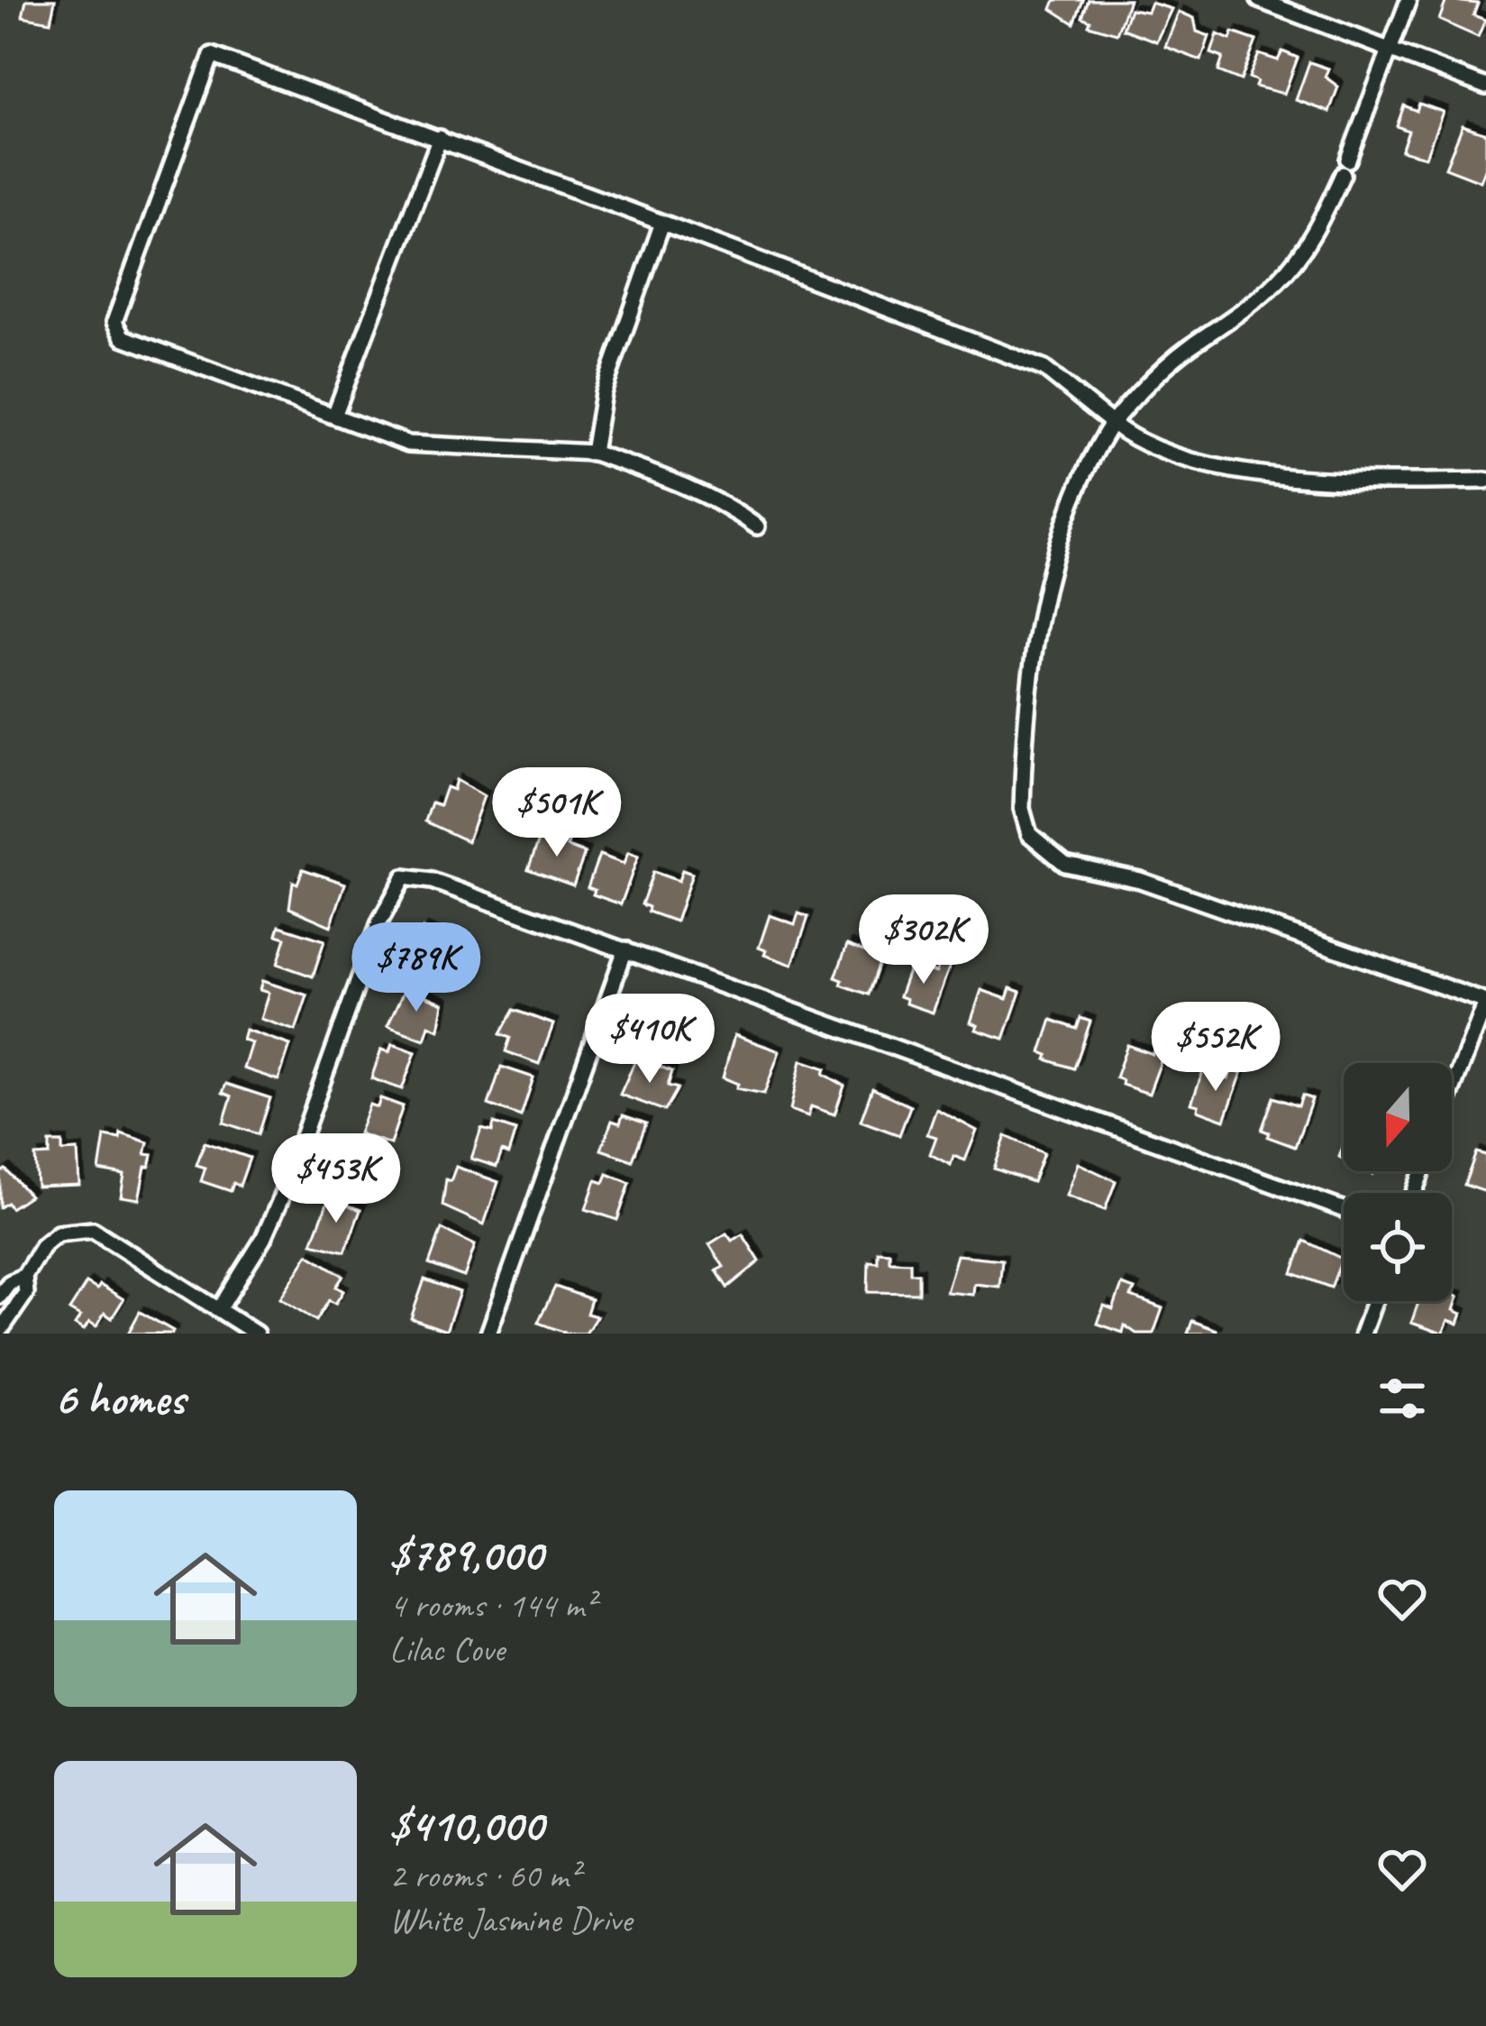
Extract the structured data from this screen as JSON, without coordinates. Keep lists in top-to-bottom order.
{
  "north": "bottom",
  "page": {
    "price": [
      "$501K",
      "$302K",
      "$789K",
      "$410K",
      "$552K",
      "$453K"
    ],
    "heading": "6 homes",
    "list": [
      {
        "name": "$789,000",
        "note": "4 rooms · 144 m² · Lilac Cove"
      },
      {
        "name": "$410,000",
        "note": "2 rooms · 60 m² · White Jasmine Drive"
      }
    ]
  }
}
